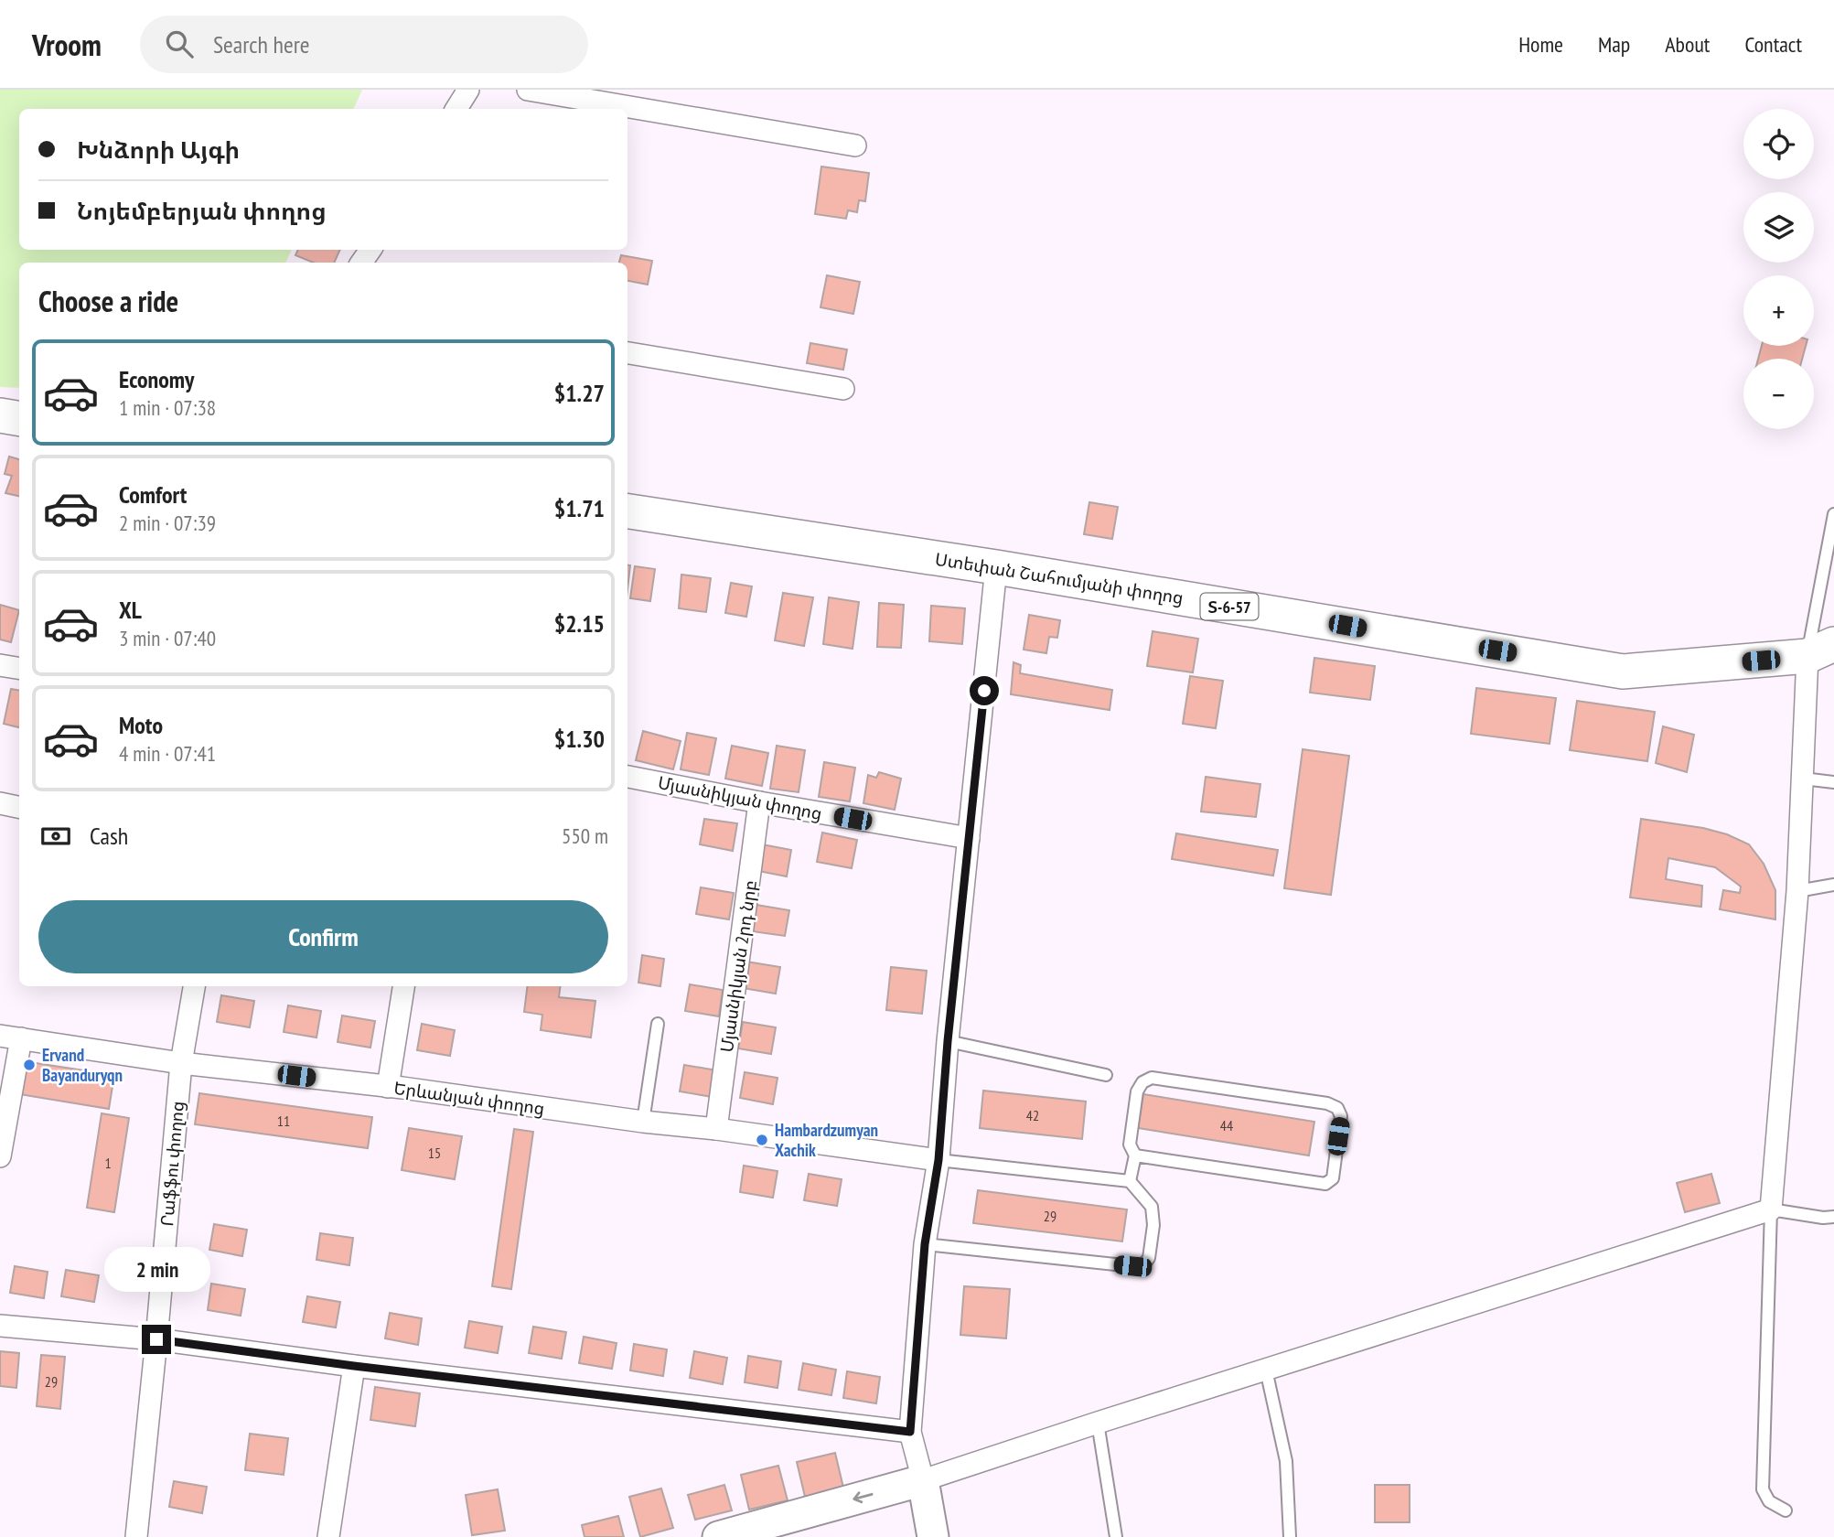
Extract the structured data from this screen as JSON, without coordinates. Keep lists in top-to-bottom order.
{
  "streets": {
    "main road": ["Ստեփան Շահումյանի փողոց", "Տ-6-57"],
    "street": [
      "Մյասնիկյան փողոց",
      "Մյասնիկյան 2րդ նրբ",
      "Երևանյան փողոց",
      "Րաֆֆու փողոց"
    ]
  },
  "crossings": [
    ["Մյասնիկյան փողոց", "Մյասնիկյան 2րդ նրբ"],
    ["Մյասնիկյան 2րդ նրբ", "Երևանյան փողոց"],
    ["Երևանյան փողոց", "Րաֆֆու փողոց"]
  ],
  "places": ["Ervand Bayanduryqn", "Hambardzumyan Xachik"],
  "house_numbers": [
    "42",
    "11",
    "44",
    "15",
    "1",
    "29",
    "29"
  ],
  "page": {
    "header": "Vroom",
    "search": "Search here",
    "nav": [
      "Home",
      "Map",
      "About",
      "Contact"
    ],
    "map_buttons": ["+", "−"],
    "banner": ["Խնձորի Այգի", "Նոյեմբերյան փողոց"],
    "heading": "Choose a ride",
    "list": [
      {
        "name": "Economy",
        "note": "1 min · 07:38",
        "value": "$1.27"
      },
      {
        "name": "Comfort",
        "note": "2 min · 07:39",
        "value": "$1.71"
      },
      {
        "name": "XL",
        "note": "3 min · 07:40",
        "value": "$2.15"
      },
      {
        "name": "Moto",
        "note": "4 min · 07:41",
        "value": "$1.30"
      }
    ],
    "pay": ["Cash", "550 m"],
    "buttons": "Confirm",
    "bubble": "2 min"
  }
}
